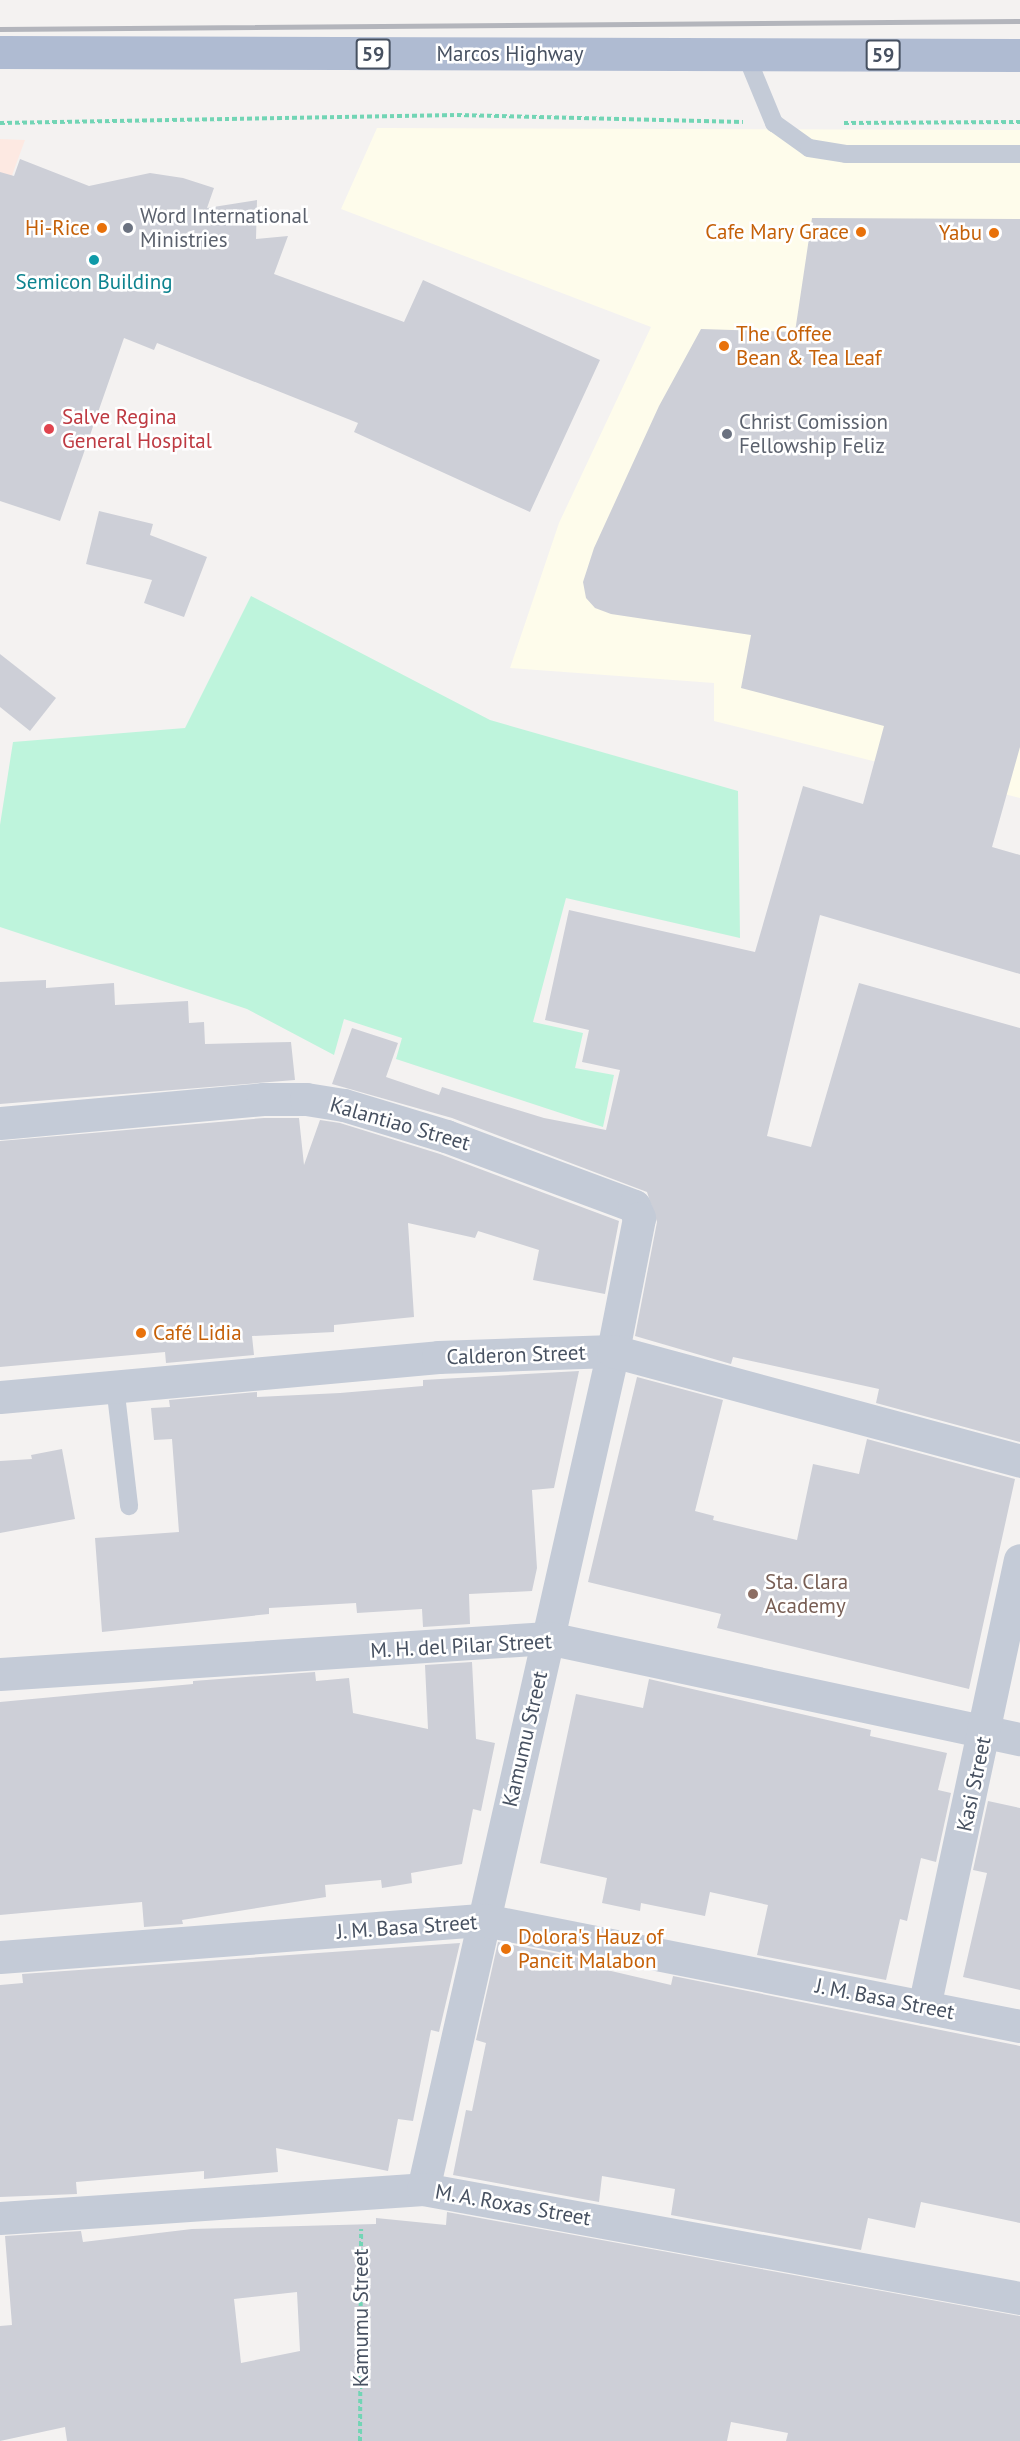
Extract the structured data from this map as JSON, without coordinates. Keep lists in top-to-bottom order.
{
  "streets": {
    "main road": ["59", "Marcos Highway"],
    "street": [
      "Kalantiao Street",
      "Calderon Street",
      "M. H. del Pilar Street",
      "Kamumu Street",
      "Kasi Street",
      "J. M. Basa Street",
      "M. A. Roxas Street"
    ]
  },
  "crossings": [
    ["Kalantiao Street", "Kamumu Street"],
    ["Calderon Street", "Kamumu Street"],
    ["M. H. del Pilar Street", "Kamumu Street"],
    ["M. H. del Pilar Street", "Kasi Street"],
    ["Kamumu Street", "J. M. Basa Street"],
    ["Kamumu Street", "M. A. Roxas Street"],
    ["Kasi Street", "J. M. Basa Street"]
  ],
  "places": [
    "Hi-Rice",
    "Word International Ministries",
    "Cafe Mary Grace",
    "Yabu",
    "Semicon Building",
    "The Coffee Bean & Tea Leaf",
    "Salve Regina General Hospital",
    "Christ Comission Fellowship Feliz",
    "Café Lidia",
    "Sta. Clara Academy",
    "Dolora's Hauz of Pancit Malabon"
  ]
}
